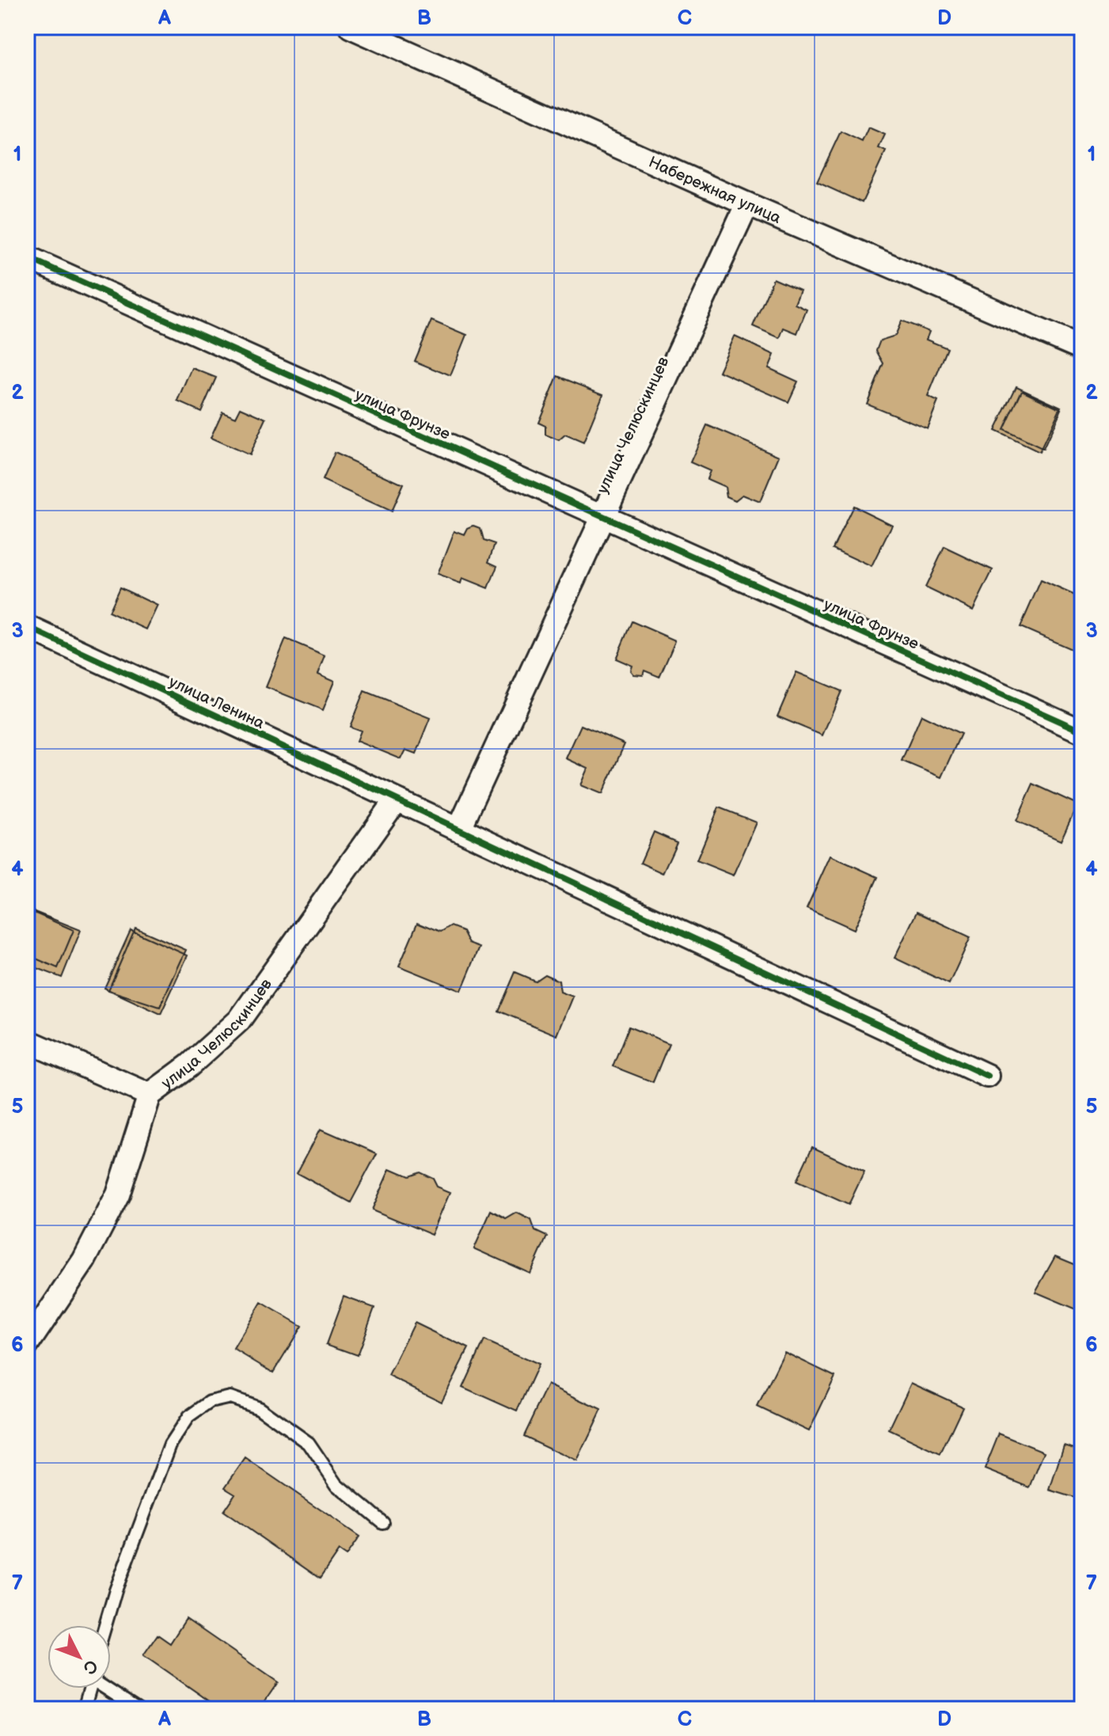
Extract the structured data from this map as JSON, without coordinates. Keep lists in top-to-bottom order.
{
  "streets": {
    "street": [
      "Набережная улица",
      "улица Фрунзе",
      "улица Челюскинцев",
      "улица Ленина"
    ]
  },
  "crossings": [
    ["Набережная улица", "улица Челюскинцев"],
    ["улица Фрунзе", "улица Челюскинцев"],
    ["улица Челюскинцев", "улица Ленина"]
  ],
  "north": "bottom right",
  "grid": {
    "columns": [
      "A",
      "B",
      "C",
      "D"
    ],
    "rows": [
      "1",
      "2",
      "3",
      "4",
      "5",
      "6",
      "7"
    ]
  }
}
